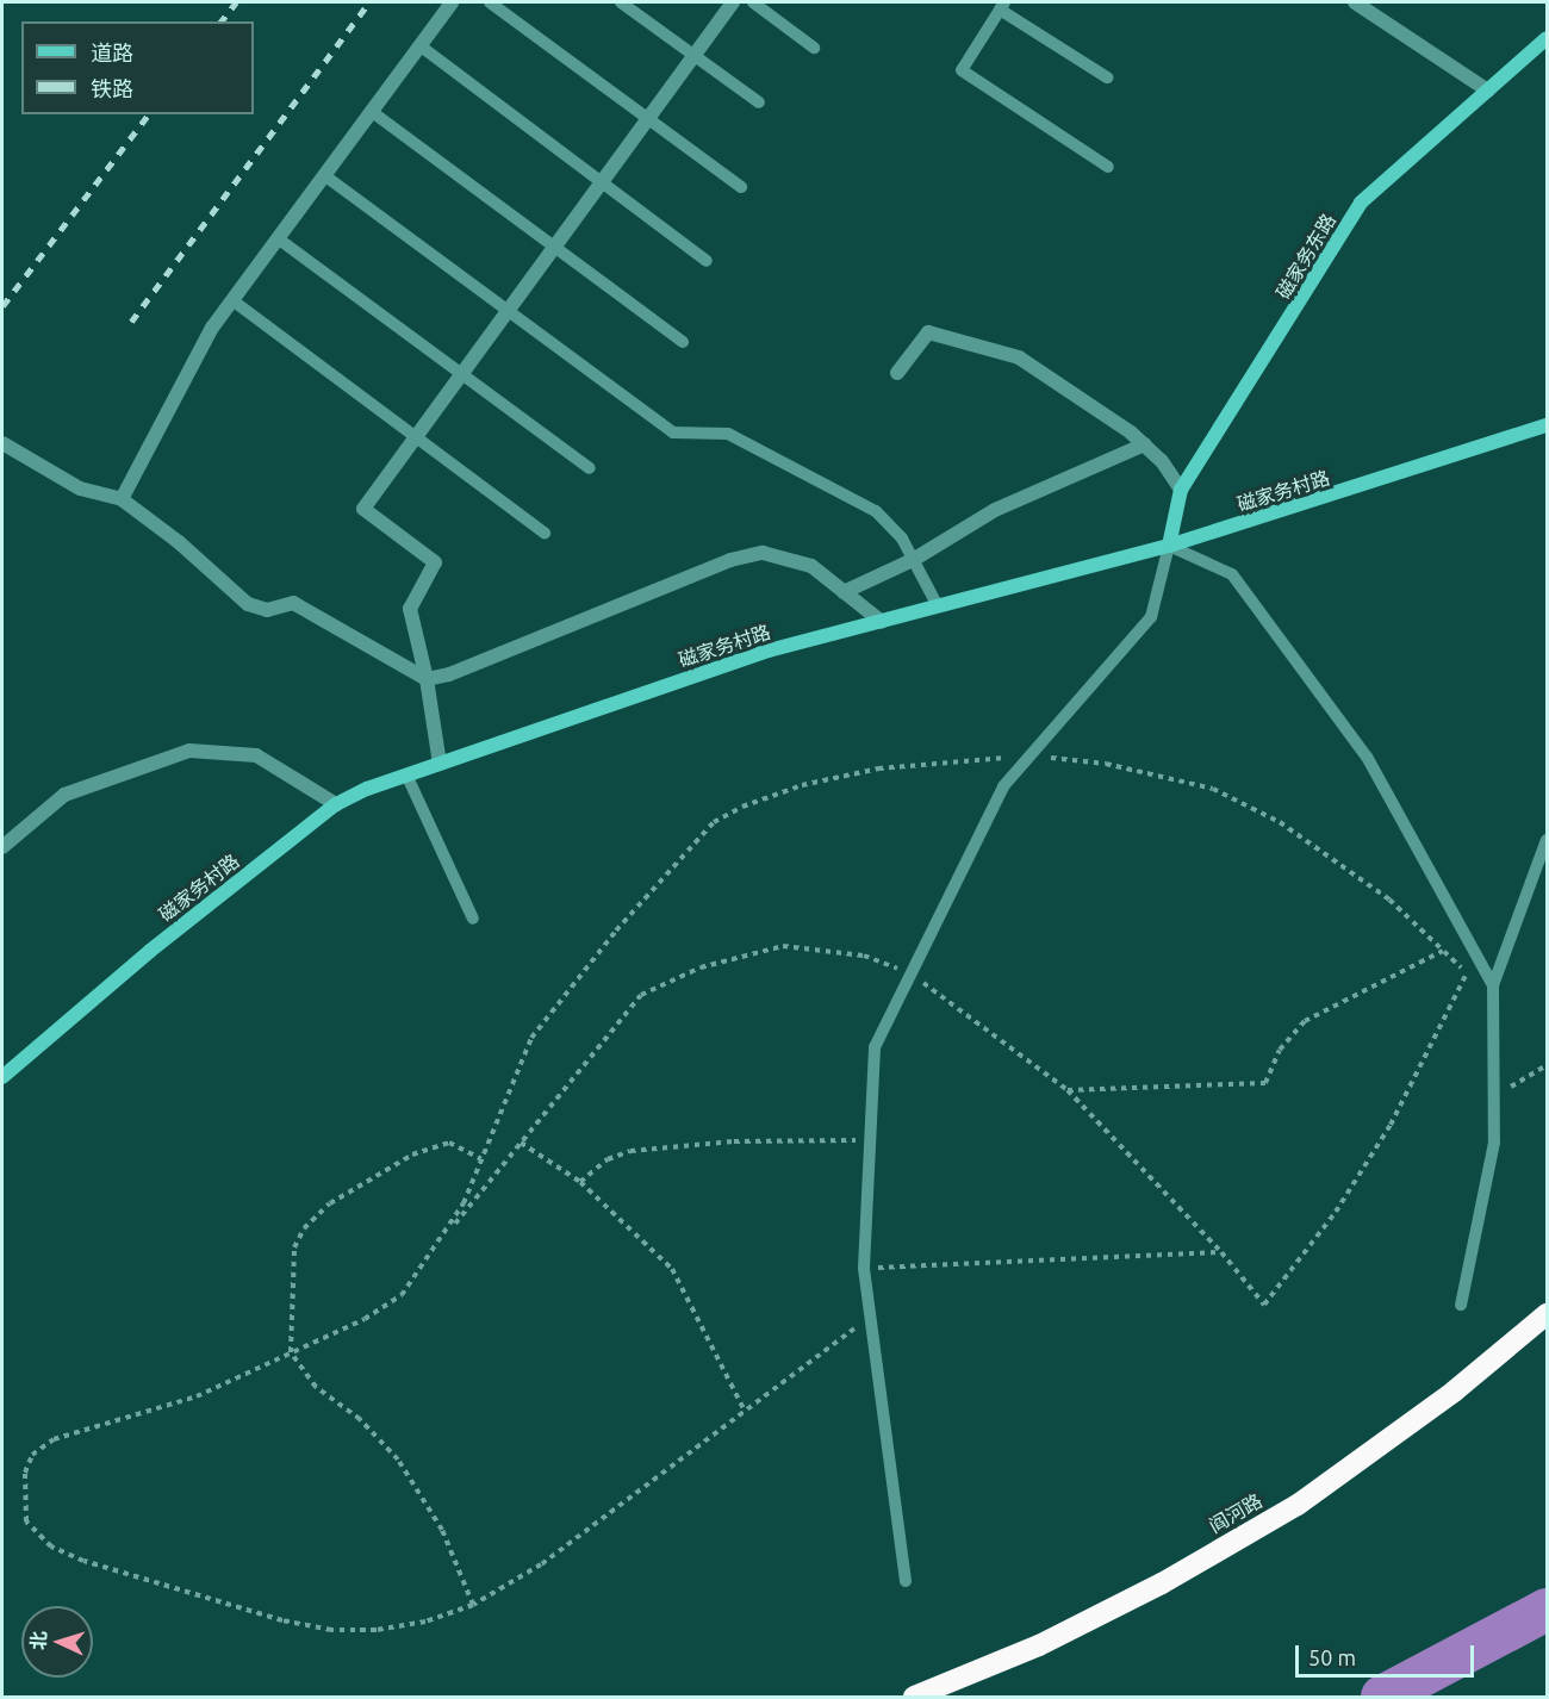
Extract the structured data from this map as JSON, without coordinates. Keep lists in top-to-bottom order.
{
  "streets": {
    "highway": ["阎河路"],
    "street": ["磁家务东路", "磁家务村路"]
  },
  "crossings": [
    ["磁家务东路", "磁家务村路"]
  ],
  "legend": ["道路", "铁路"],
  "scale_bar": "50 m",
  "north": "left"
}
